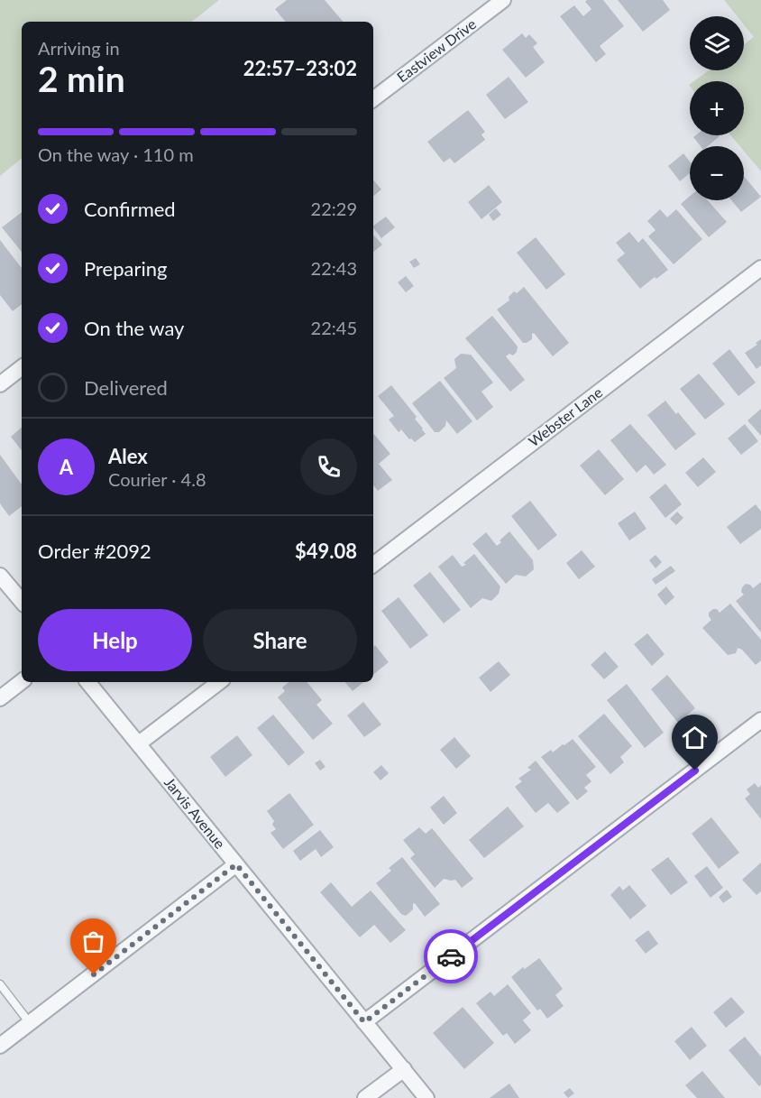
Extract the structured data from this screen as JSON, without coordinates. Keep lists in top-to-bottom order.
{
  "streets": {
    "street": ["Eastview Drive", "Webster Lane", "Jarvis Avenue"]
  },
  "page": {
    "map_buttons": ["+", "−"],
    "heading": ["2 min", "Arriving in", "22:57–23:02"],
    "panel": [
      "Alex",
      "Courier · 4.8",
      "Order #2092",
      "$49.08"
    ],
    "bar": "On the way · 110 m",
    "list": [
      ["Confirmed", "22:29"],
      ["Preparing", "22:43"],
      ["On the way", "22:45"],
      "Delivered"
    ],
    "round": "A",
    "buttons": ["Help", "Share"]
  }
}
